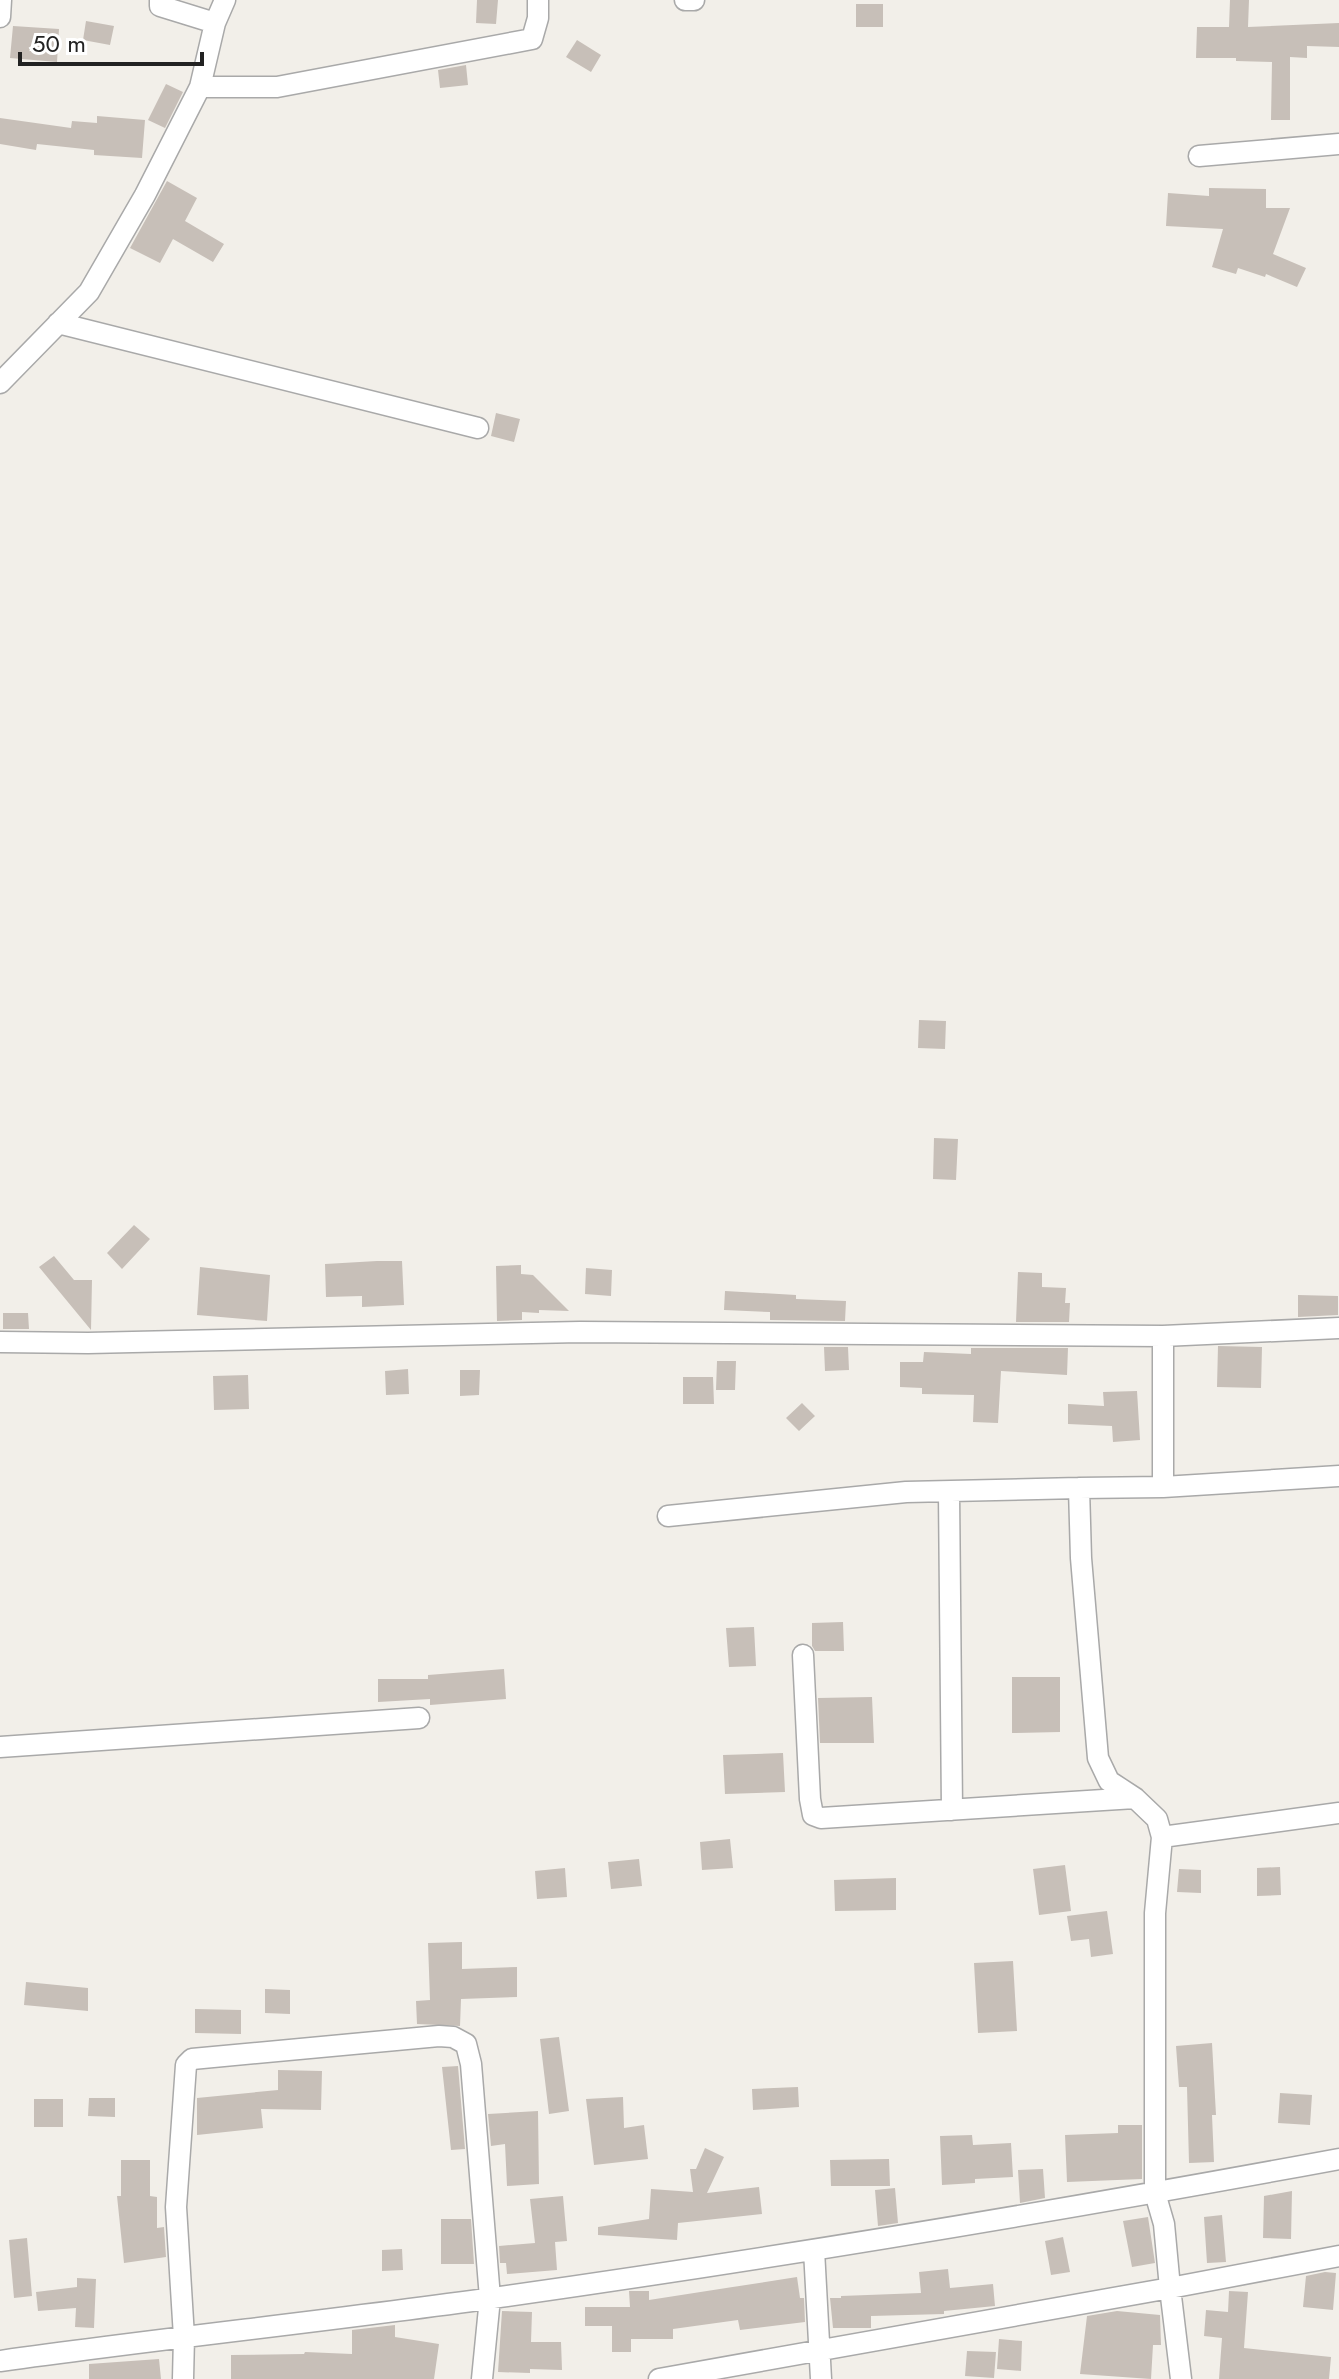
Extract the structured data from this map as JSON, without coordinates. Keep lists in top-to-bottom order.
{
  "scale_bar": "50 m"
}
